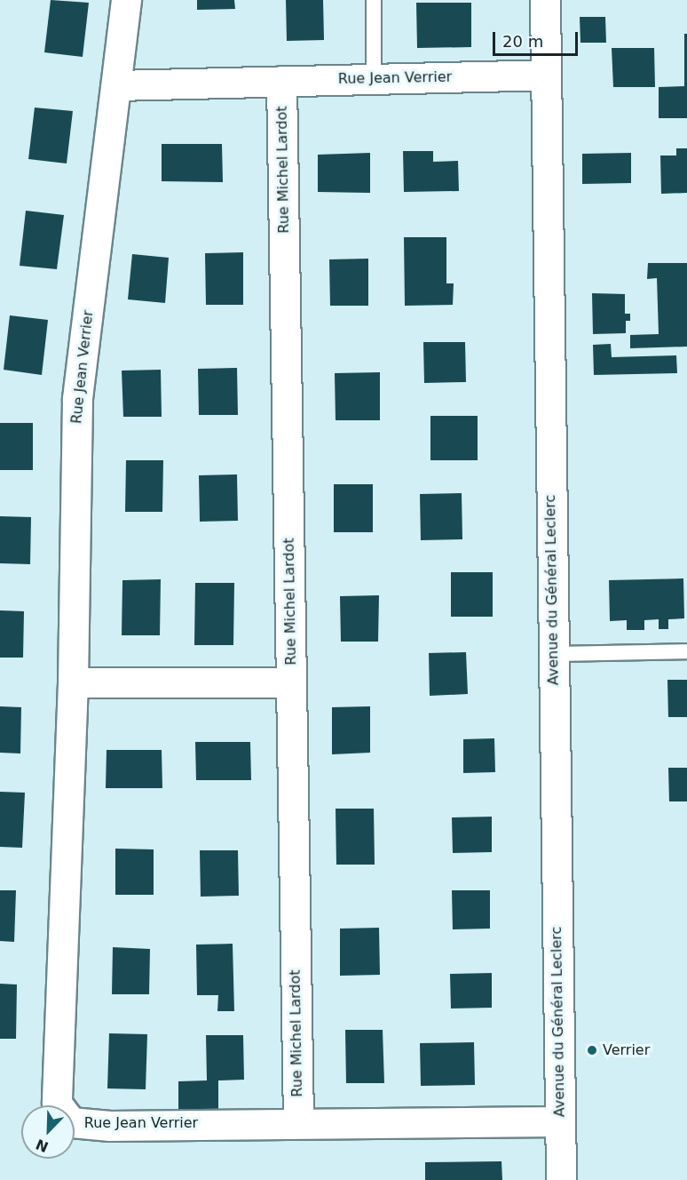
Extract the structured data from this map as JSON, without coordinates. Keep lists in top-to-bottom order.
{
  "streets": {
    "street": ["Rue Jean Verrier", "Rue Michel Lardot", "Avenue du Général Leclerc"]
  },
  "crossings": [
    ["Rue Jean Verrier", "Rue Michel Lardot"],
    ["Rue Jean Verrier", "Avenue du Général Leclerc"]
  ],
  "places": ["Verrier"],
  "scale_bar": "20 m",
  "north": "bottom left"
}
